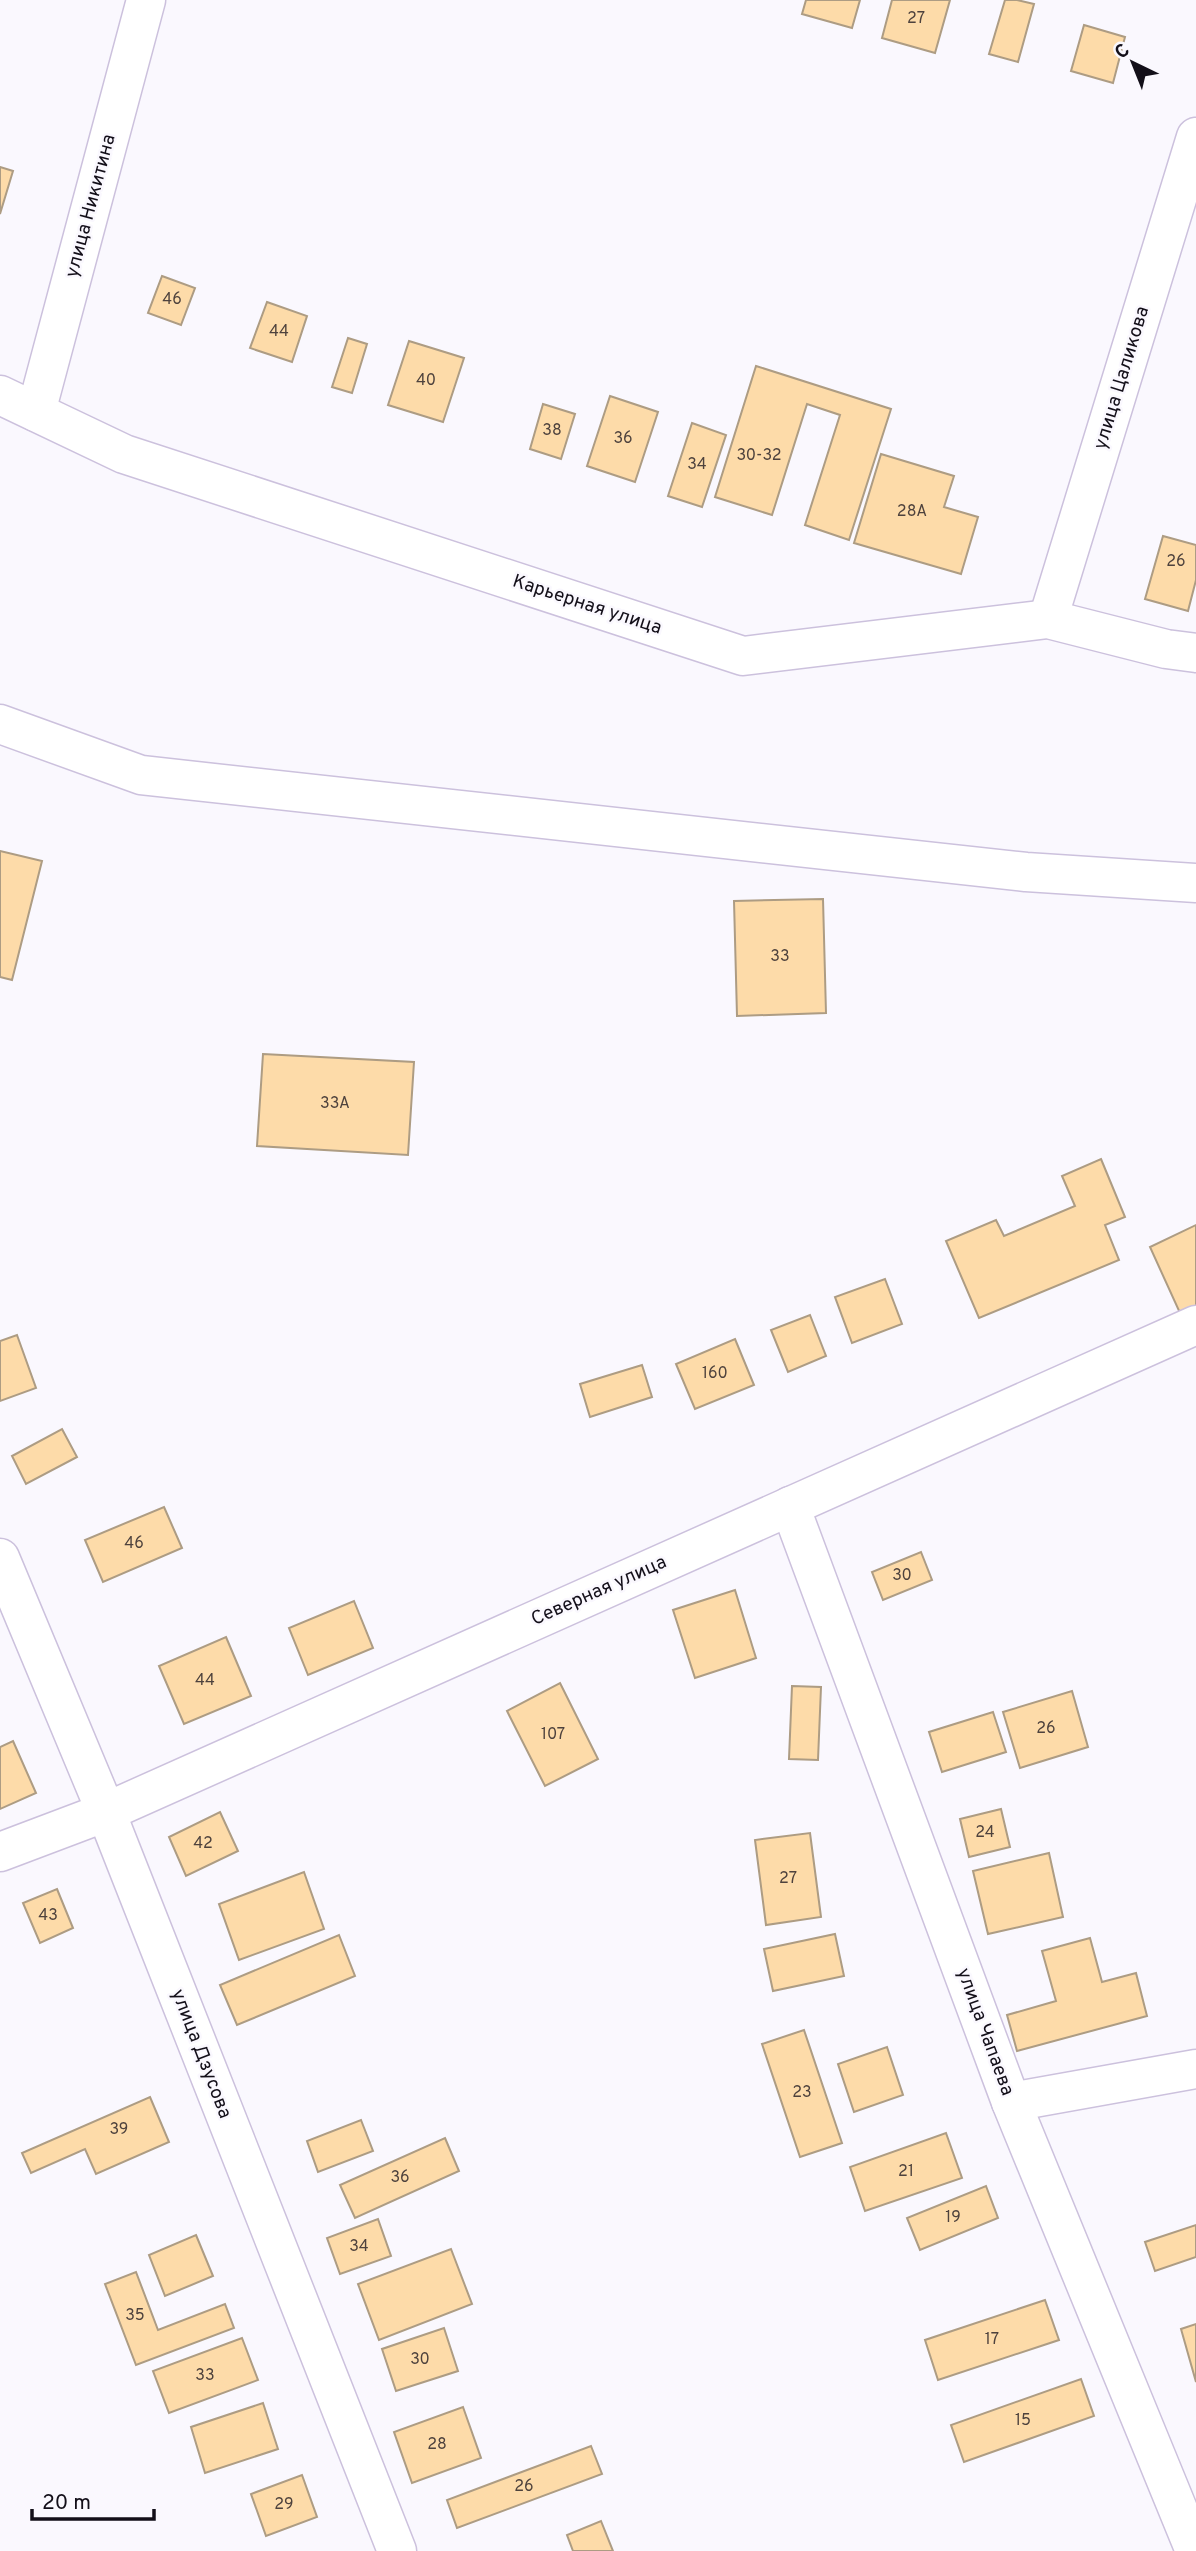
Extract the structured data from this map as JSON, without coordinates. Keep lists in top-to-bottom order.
{
  "streets": {
    "street": [
      "улица Никитина",
      "улица Цаликова",
      "Карьерная улица",
      "Северная улица",
      "улица Чапаева",
      "улица Дзусова"
    ]
  },
  "crossings": [
    ["улица Никитина", "Карьерная улица"],
    ["улица Цаликова", "Карьерная улица"],
    ["Северная улица", "улица Чапаева"],
    ["Северная улица", "улица Дзусова"]
  ],
  "house_numbers": [
    "27",
    "46",
    "44",
    "40",
    "38",
    "36",
    "30-32",
    "34",
    "28А",
    "26",
    "33",
    "33А",
    "160",
    "46",
    "30",
    "44",
    "26",
    "107",
    "24",
    "42",
    "27",
    "43",
    "23",
    "39",
    "21",
    "36",
    "19",
    "34",
    "35",
    "17",
    "30",
    "33",
    "15",
    "28",
    "26",
    "29"
  ],
  "scale_bar": "20 m",
  "north": "top left"
}
